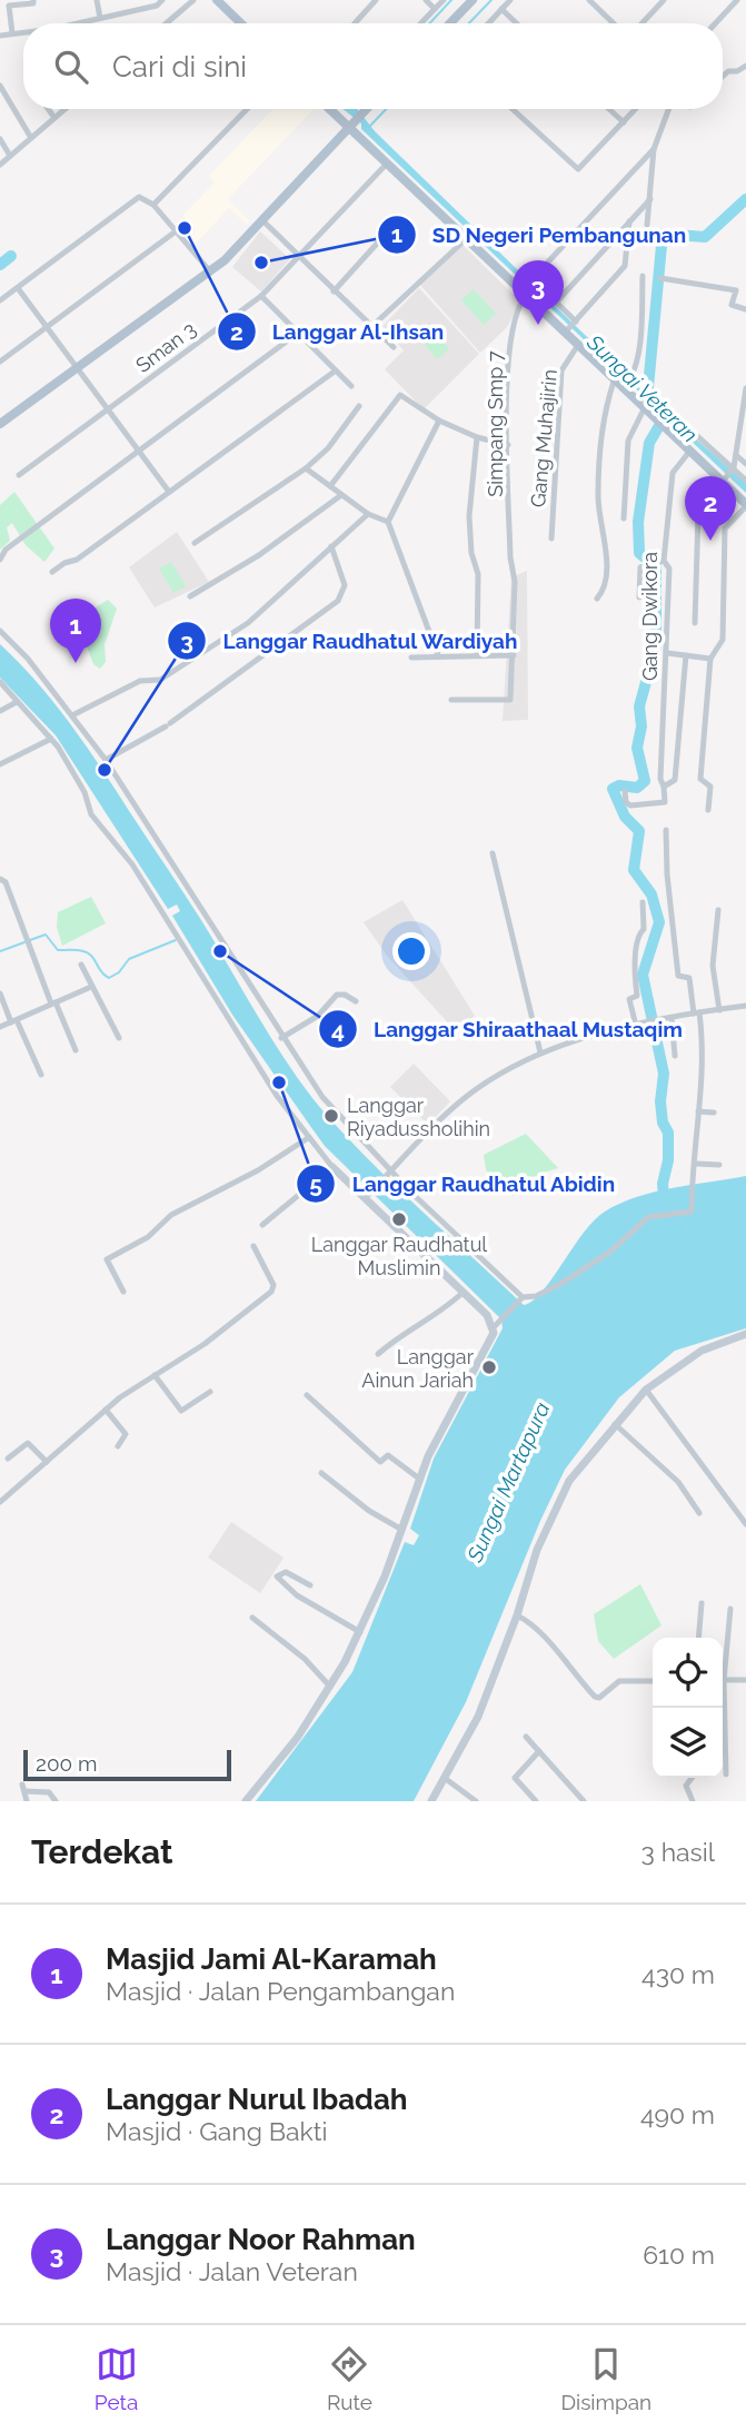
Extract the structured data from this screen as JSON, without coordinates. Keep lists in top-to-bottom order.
{
  "streets": {
    "street": [
      "Sman 3",
      "Simpang Smp 7",
      "Gang Muhajirin",
      "Gang Dwikora"
    ]
  },
  "water": ["Sungai Veteran", "Sungai Martapura"],
  "places": [
    "Langgar Al-Ihsan",
    "SD Negeri Pembangunan",
    "Langgar Raudhatul Wardiyah",
    "Langgar Shiraathaal Mustaqim",
    "Langgar Raudhatul Abidin",
    "Langgar Riyadussholihin",
    "Langgar Raudhatul Muslimin",
    "Langgar Ainun Jariah"
  ],
  "scale_bar": "200 m",
  "page": {
    "search": "Cari di sini",
    "pins": ["3", "2", "1"],
    "scale": "200 m",
    "heading": ["Terdekat", "3 hasil"],
    "list": [
      {
        "mark": "1",
        "name": "Masjid Jami Al-Karamah",
        "note": "Masjid · Jalan Pengambangan",
        "value": "430 m"
      },
      {
        "mark": "2",
        "name": "Langgar Nurul Ibadah",
        "note": "Masjid · Gang Bakti",
        "value": "490 m"
      },
      {
        "mark": "3",
        "name": "Langgar Noor Rahman",
        "note": "Masjid · Jalan Veteran",
        "value": "610 m"
      }
    ],
    "nav": ["Peta", "Rute", "Disimpan"]
  }
}
